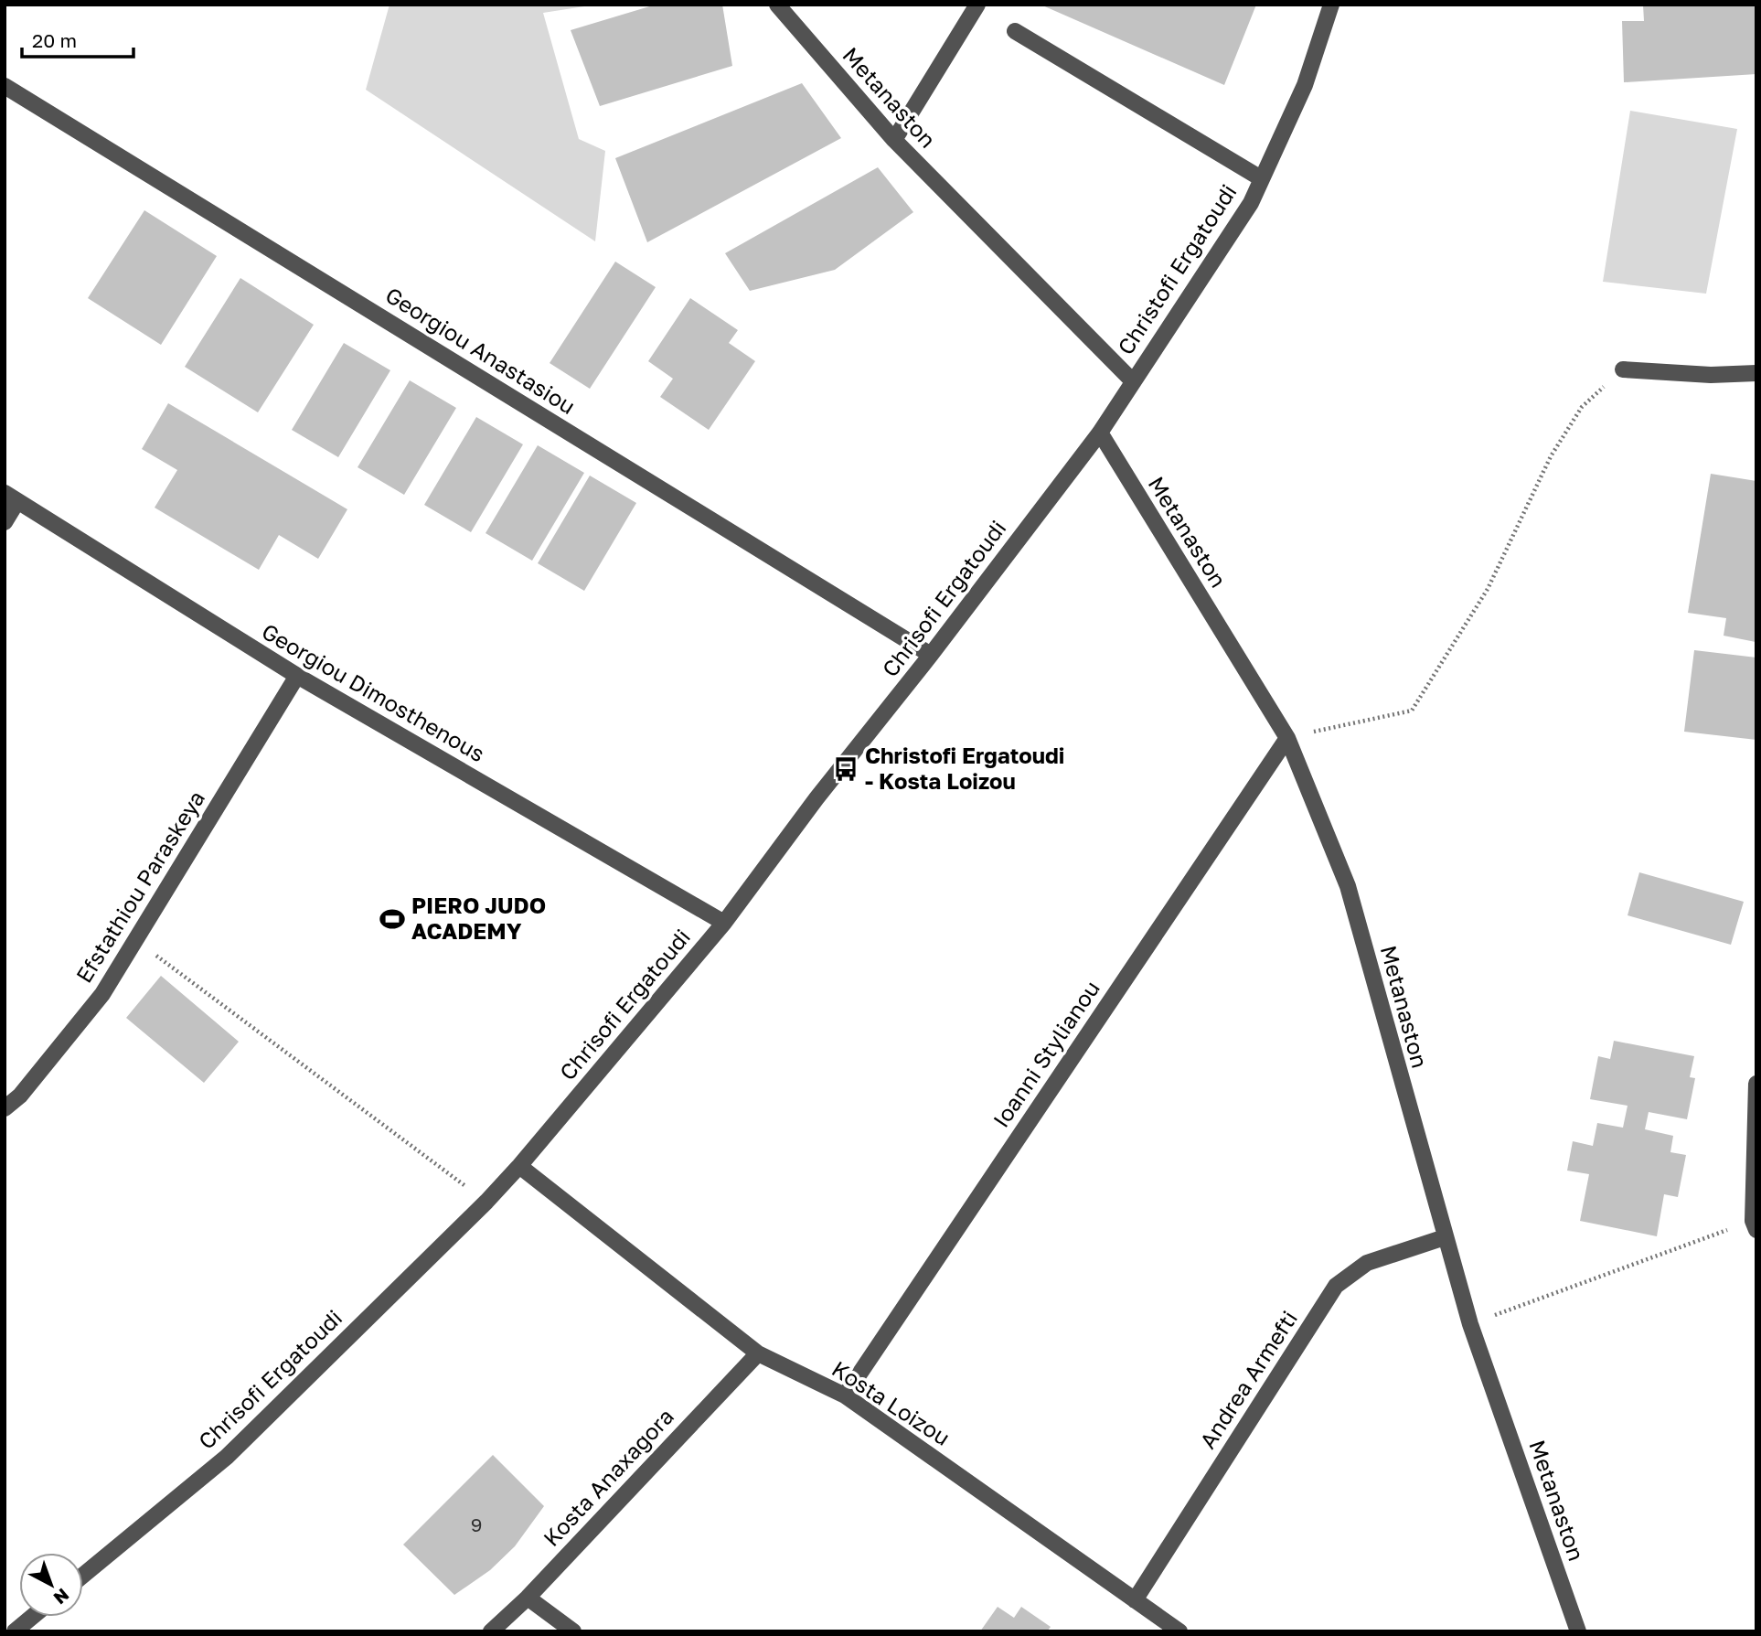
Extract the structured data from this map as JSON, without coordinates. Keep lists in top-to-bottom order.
{
  "streets": {
    "street": [
      "Metanaston",
      "Christofi Ergatoudi",
      "Georgiou Anastasiou",
      "Chrisofi Ergatoudi",
      "Georgiou Dimosthenous",
      "Efstathiou Paraskeya",
      "Ioanni Stylianou",
      "Andrea Armefti",
      "Kosta Loizou",
      "Kosta Anaxagora"
    ]
  },
  "crossings": [
    ["Metanaston", "Christofi Ergatoudi"],
    ["Metanaston", "Chrisofi Ergatoudi"],
    ["Metanaston", "Ioanni Stylianou"],
    ["Metanaston", "Andrea Armefti"],
    ["Christofi Ergatoudi", "Chrisofi Ergatoudi"],
    ["Georgiou Anastasiou", "Chrisofi Ergatoudi"],
    ["Chrisofi Ergatoudi", "Georgiou Dimosthenous"],
    ["Chrisofi Ergatoudi", "Kosta Loizou"],
    ["Georgiou Dimosthenous", "Efstathiou Paraskeya"],
    ["Ioanni Stylianou", "Kosta Loizou"],
    ["Andrea Armefti", "Kosta Loizou"],
    ["Kosta Loizou", "Kosta Anaxagora"]
  ],
  "places": {
    "bus stop": ["Christofi Ergatoudi - Kosta Loizou"],
    "sports": ["PIERO JUDO ACADEMY"]
  },
  "house_numbers": ["9"],
  "scale_bar": "20 m",
  "north": "bottom right"
}
